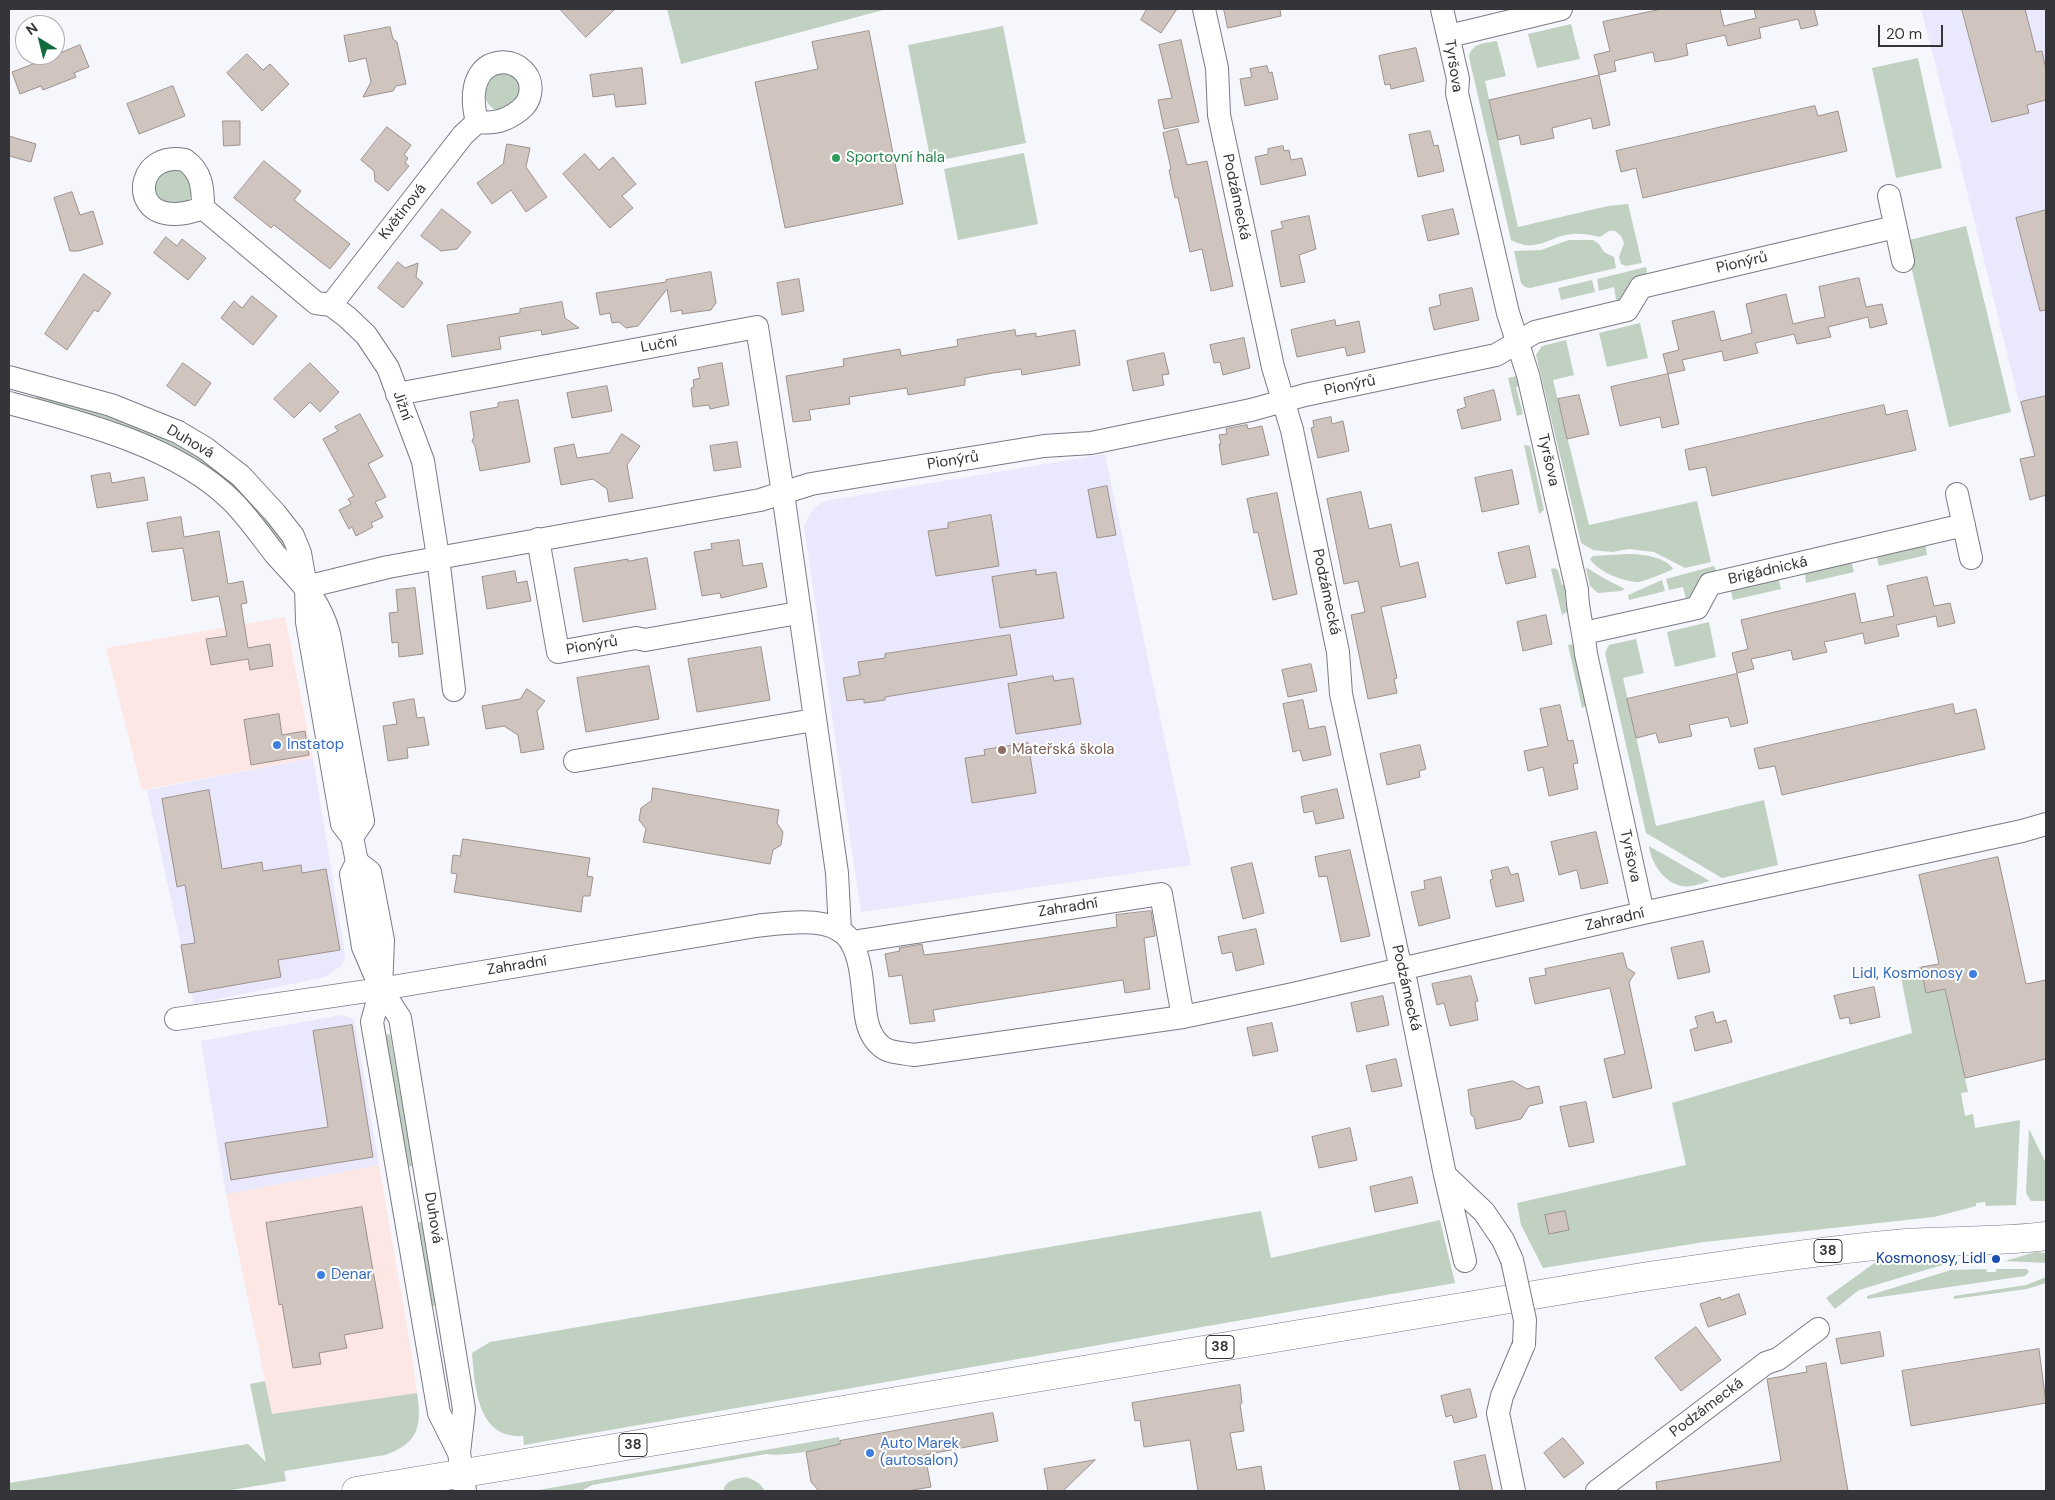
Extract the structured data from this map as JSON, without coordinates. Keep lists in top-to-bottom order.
{
  "streets": {
    "main road": ["38"],
    "street": [
      "Tyršova",
      "Podzámecká",
      "Květinová",
      "Pionýrů",
      "Luční",
      "Jižní",
      "Duhová",
      "Brigádnická",
      "Zahradní"
    ]
  },
  "crossings": [
    ["Tyršova", "Pionýrů"],
    ["Tyršova", "Brigádnická"],
    ["Tyršova", "Zahradní"],
    ["Podzámecká", "Pionýrů"],
    ["Podzámecká", "Zahradní"],
    ["Květinová", "Jižní"],
    ["Pionýrů", "Luční"],
    ["Pionýrů", "Jižní"],
    ["Pionýrů", "Duhová"],
    ["Luční", "Jižní"],
    ["Duhová", "Zahradní"],
    ["Duhová", "38"]
  ],
  "places": [
    "Sportovní hala",
    "Instatop",
    "Mateřská škola",
    "Lidl, Kosmonosy",
    "Kosmonosy, Lidl",
    "Denar",
    "Auto Marek (autosalon)"
  ],
  "scale_bar": "20 m",
  "north": "top left"
}
